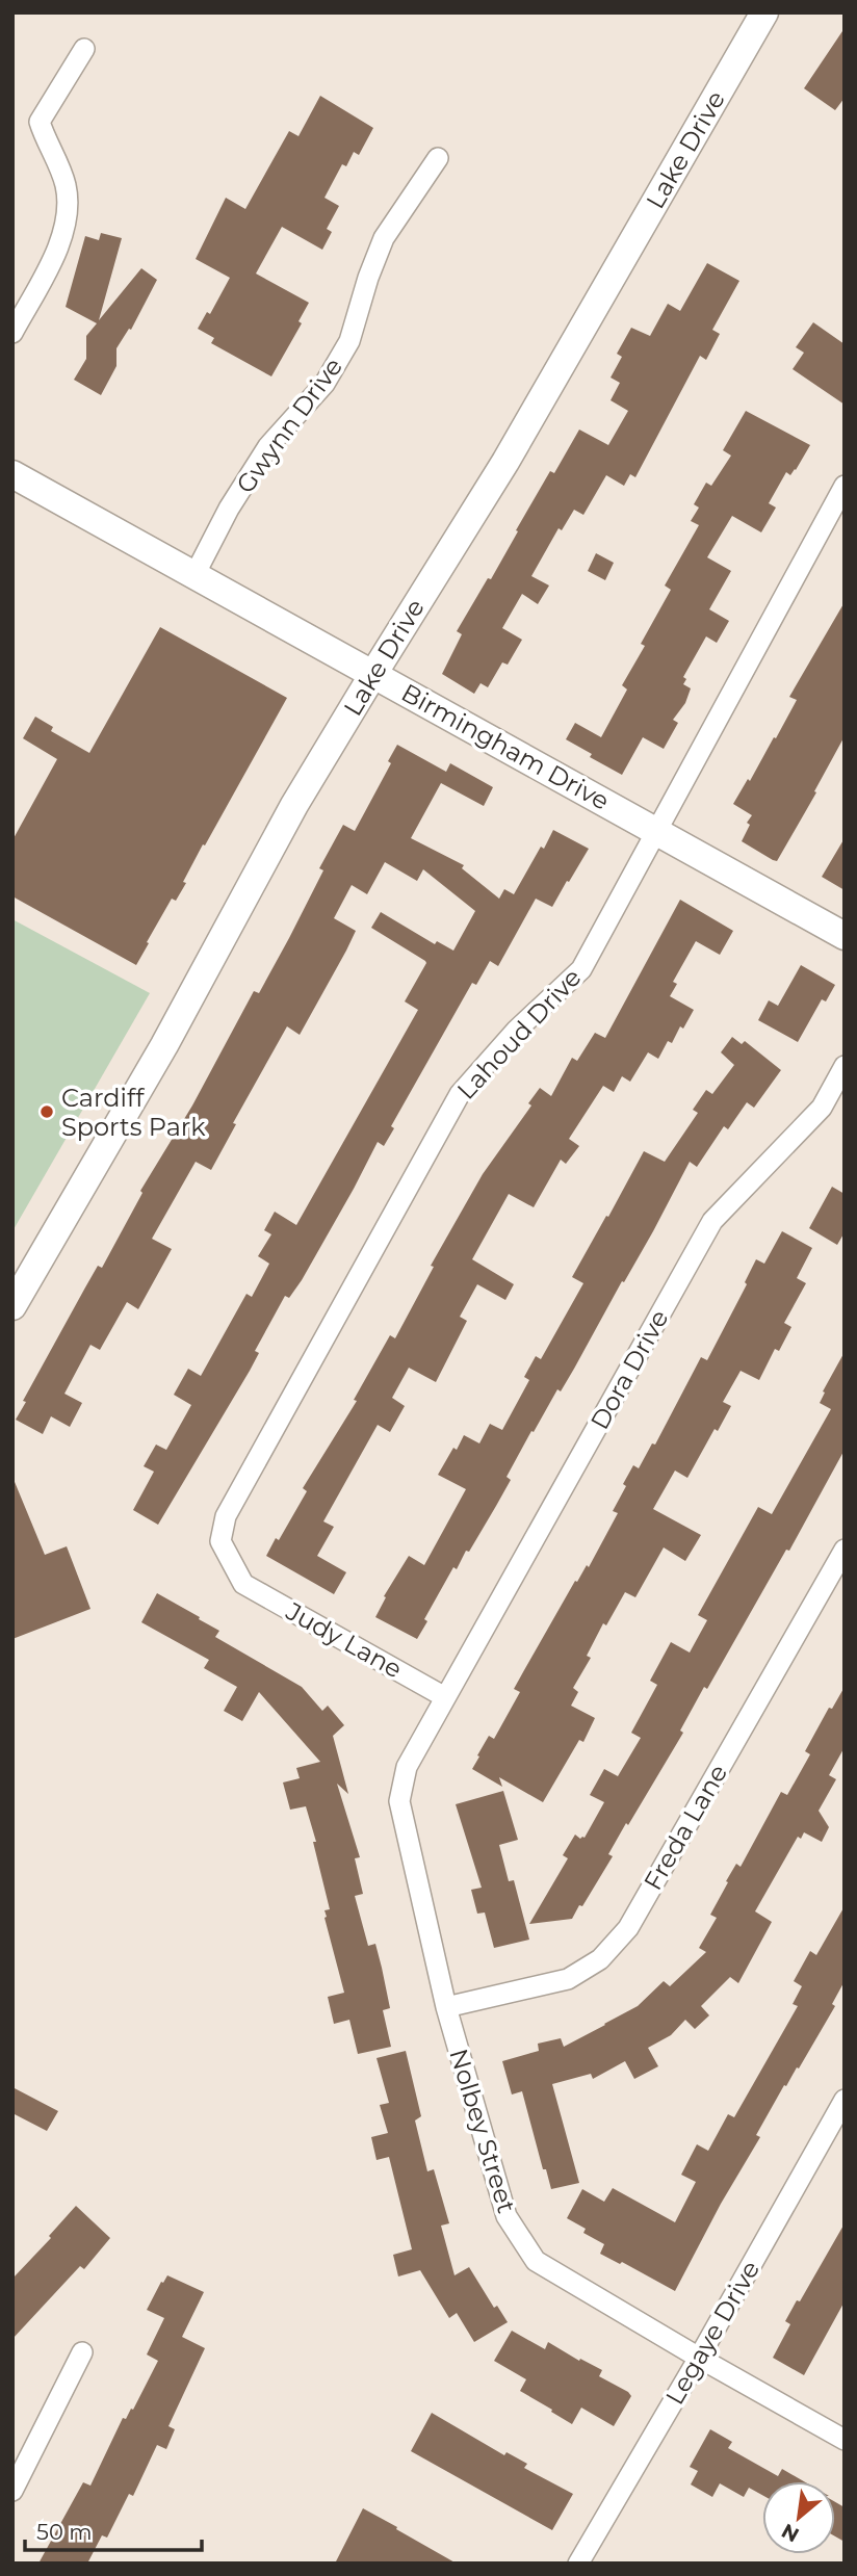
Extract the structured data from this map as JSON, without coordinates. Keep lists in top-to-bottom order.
{
  "streets": {
    "main road": ["Lake Drive", "Birmingham Drive"],
    "street": [
      "Gwynn Drive",
      "Lahoud Drive",
      "Dora Drive",
      "Judy Lane",
      "Freda Lane",
      "Nolbey Street",
      "Legaye Drive"
    ]
  },
  "crossings": [
    ["Lake Drive", "Birmingham Drive"],
    ["Gwynn Drive", "Birmingham Drive"],
    ["Birmingham Drive", "Lahoud Drive"],
    ["Lahoud Drive", "Judy Lane"],
    ["Dora Drive", "Judy Lane"],
    ["Dora Drive", "Nolbey Street"],
    ["Judy Lane", "Nolbey Street"],
    ["Freda Lane", "Nolbey Street"],
    ["Nolbey Street", "Legaye Drive"]
  ],
  "places": ["Cardiff Sports Park"],
  "scale_bar": "50 m",
  "north": "bottom left"
}
